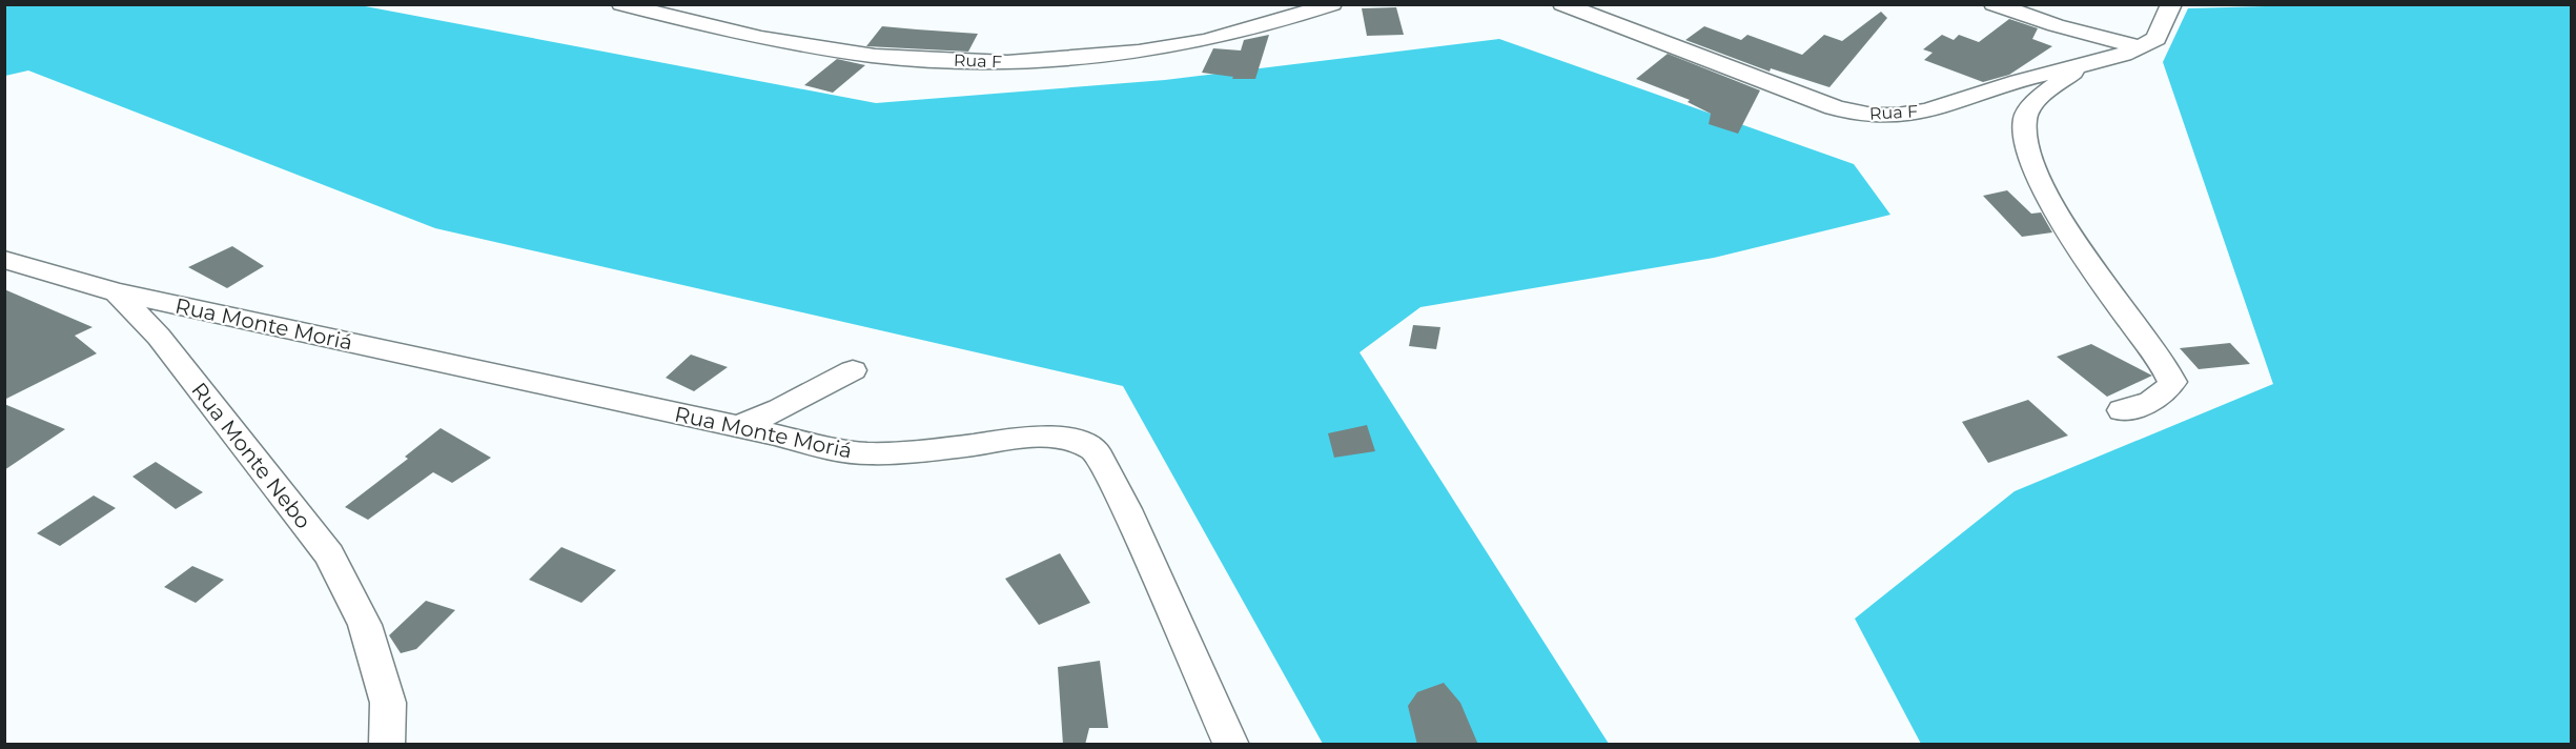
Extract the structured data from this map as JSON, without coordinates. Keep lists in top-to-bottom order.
{
  "streets": {
    "street": ["Rua F", "Rua Monte Moriá", "Rua Monte Nebo"]
  },
  "crossings": [
    ["Rua Monte Moriá", "Rua Monte Nebo"]
  ]
}
